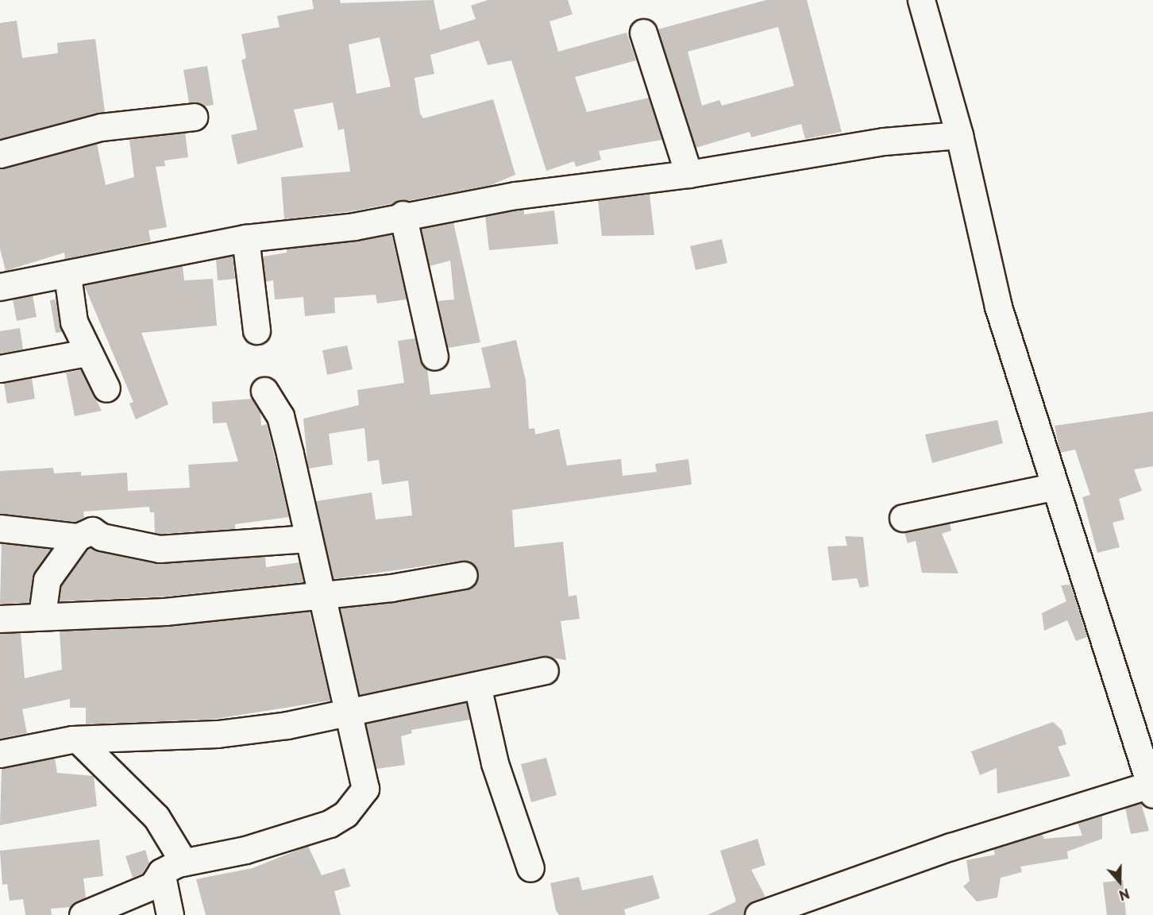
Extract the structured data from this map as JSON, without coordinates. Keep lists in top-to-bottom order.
{
  "north": "bottom"
}
